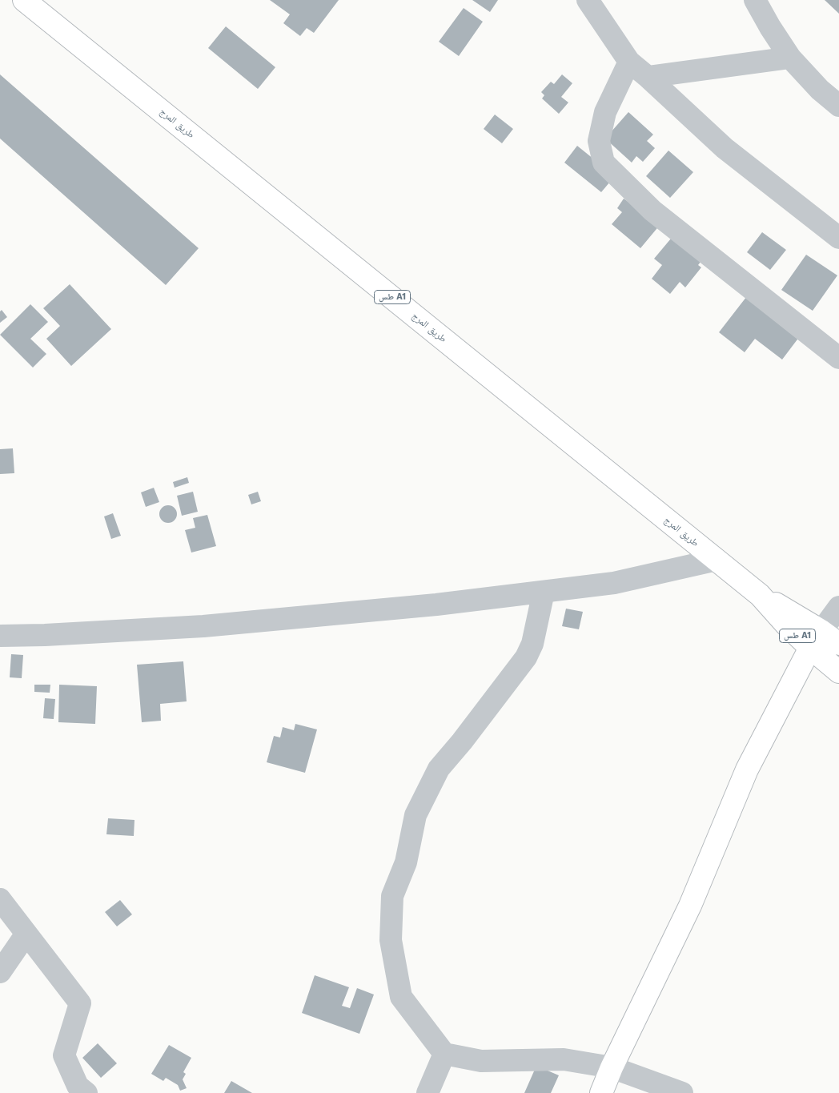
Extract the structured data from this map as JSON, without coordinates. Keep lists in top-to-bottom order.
{
  "streets": {
    "main road": ["طريق المرج", "طس A1"]
  },
  "crossings": [
    ["طريق المرج", "طس A1"]
  ]
}
